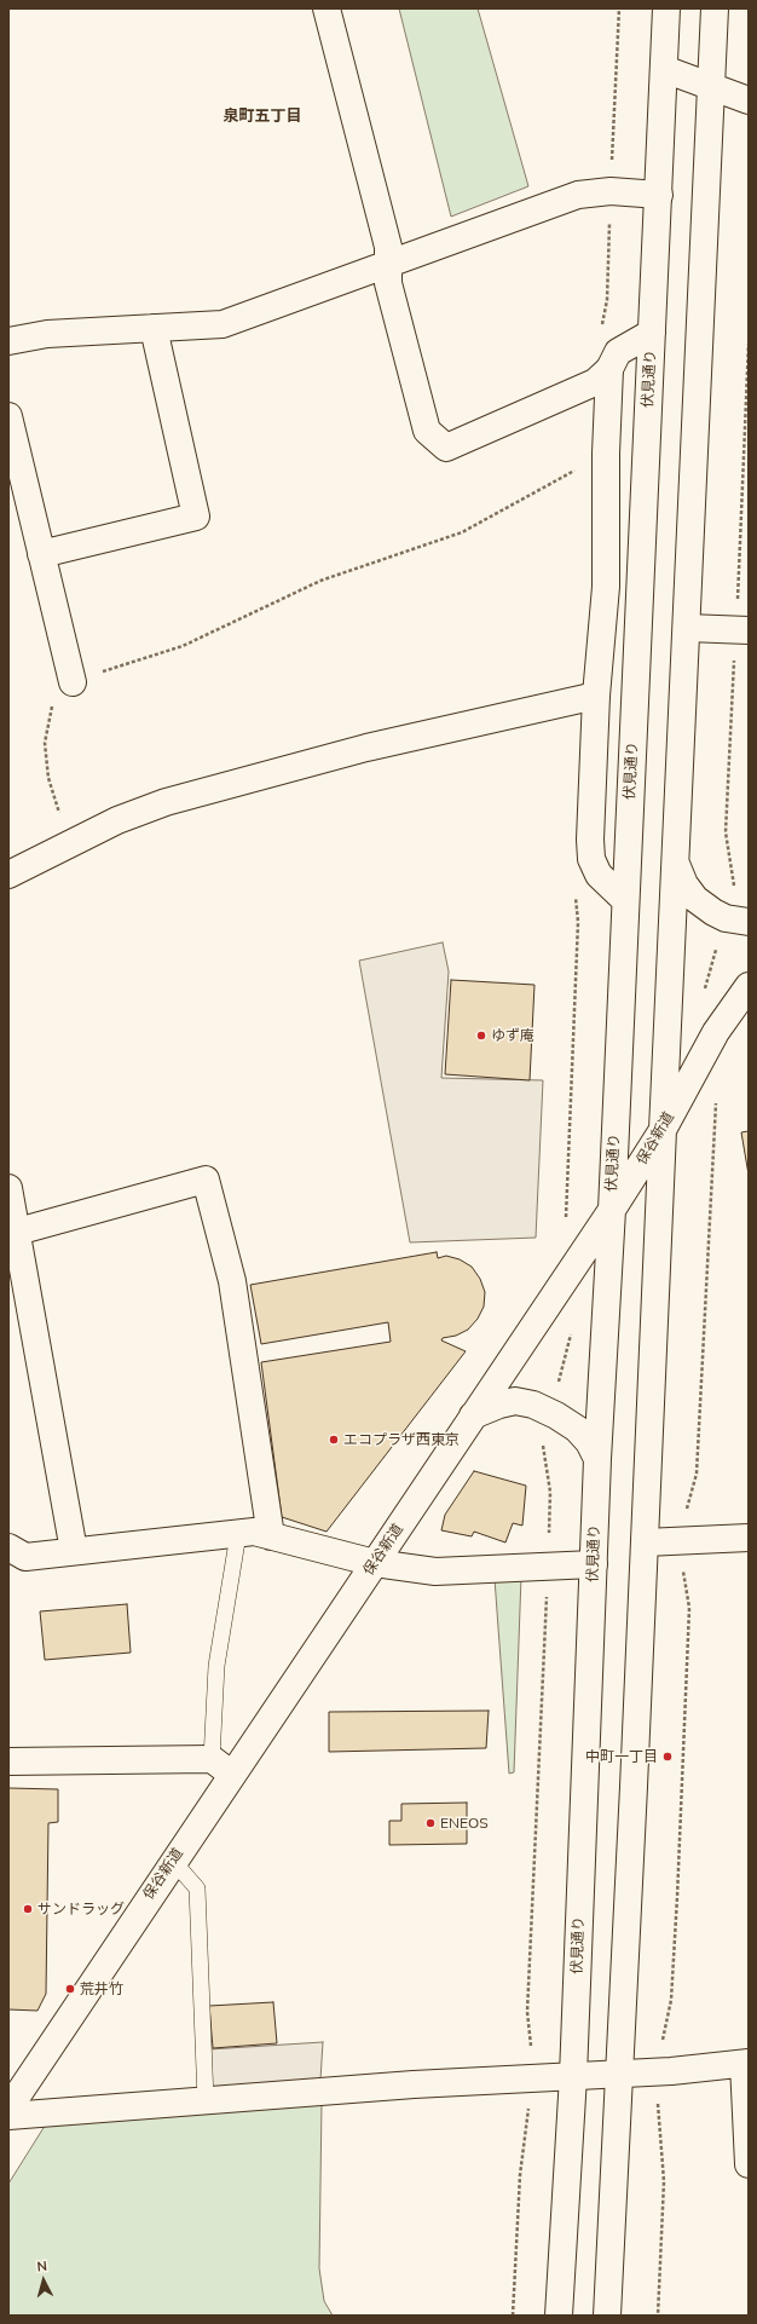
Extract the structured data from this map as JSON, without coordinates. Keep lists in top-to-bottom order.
{
  "streets": {
    "main road": ["伏見通り", "保谷新道"]
  },
  "crossings": [
    ["伏見通り", "保谷新道"]
  ],
  "districts": ["泉町五丁目"],
  "places": [
    "ゆず庵",
    "エコプラザ西東京",
    "中町一丁目",
    "ENEOS",
    "サンドラッグ",
    "荒井竹"
  ],
  "north": "top"
}
